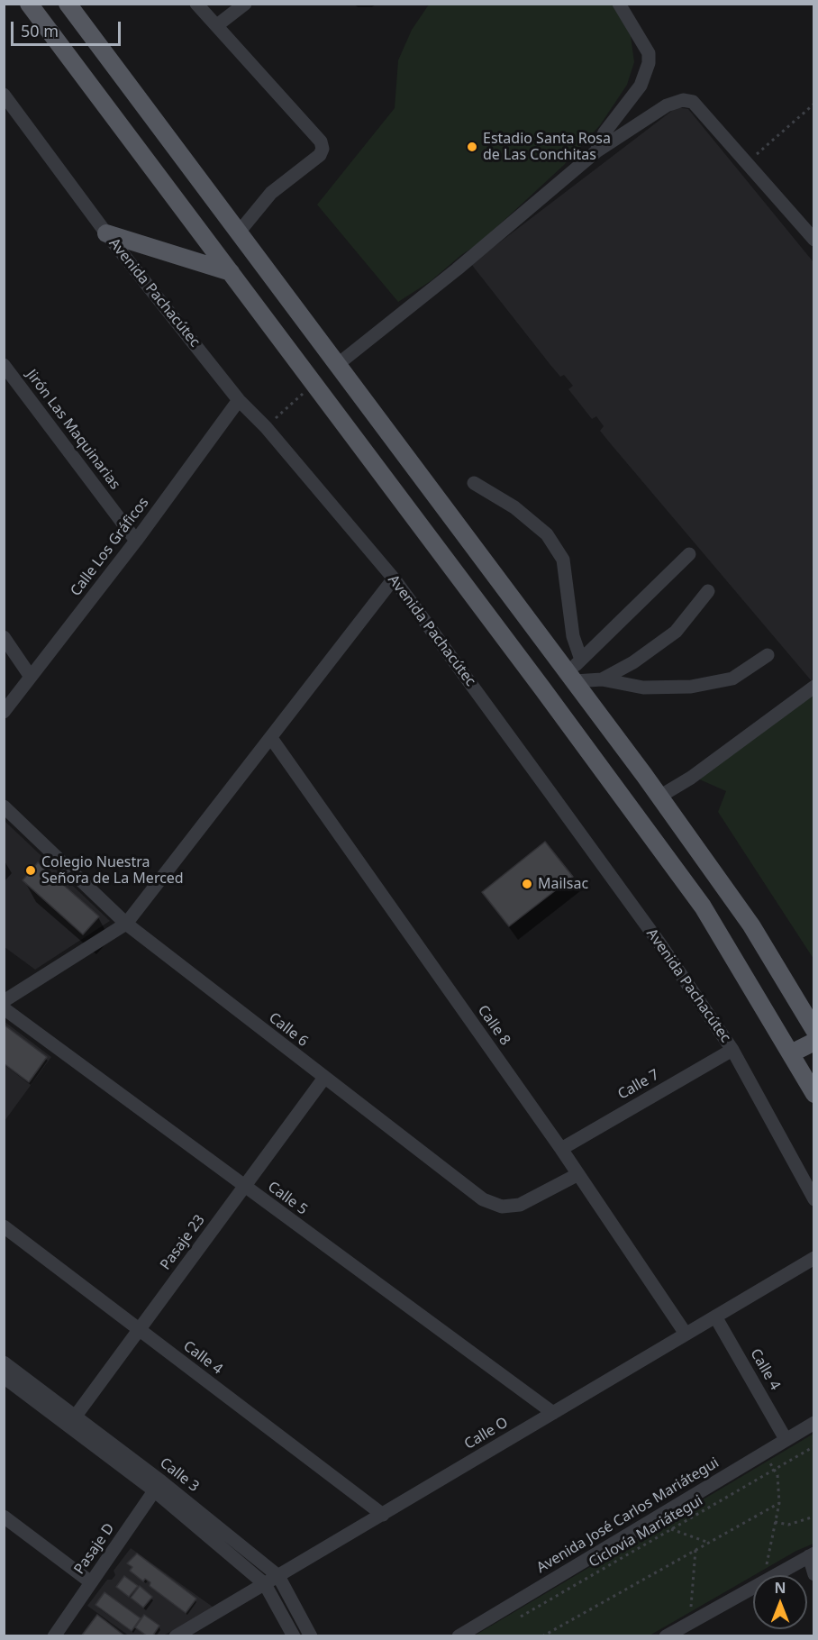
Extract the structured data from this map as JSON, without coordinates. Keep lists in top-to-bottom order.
{
  "streets": {
    "street": [
      "Avenida Pachacútec",
      "Jirón Las Maquinarias",
      "Calle Los Gráficos",
      "Calle 8",
      "Calle 6",
      "Calle 7",
      "Calle 5",
      "Pasaje 23",
      "Calle 4",
      "Calle O",
      "Calle 3",
      "Avenida José Carlos Mariátegui",
      "Pasaje D"
    ],
    "path": ["Ciclovía Mariátegui"]
  },
  "crossings": [
    ["Avenida Pachacútec", "Calle Los Gráficos"],
    ["Avenida Pachacútec", "Calle 7"],
    ["Jirón Las Maquinarias", "Calle Los Gráficos"],
    ["Calle 8", "Calle 6"],
    ["Calle 8", "Calle 7"],
    ["Calle 8", "Calle O"],
    ["Calle 6", "Pasaje 23"],
    ["Calle 5", "Pasaje 23"],
    ["Calle 5", "Calle O"],
    ["Pasaje 23", "Calle 4"],
    ["Pasaje 23", "Calle 3"],
    ["Calle 4", "Calle O"],
    ["Calle 4", "Avenida José Carlos Mariátegui"],
    ["Calle O", "Calle 3"],
    ["Calle 3", "Pasaje D"]
  ],
  "places": ["Estadio Santa Rosa de Las Conchitas", "Colegio Nuestra Señora de La Merced", "Mailsac"],
  "scale_bar": "50 m",
  "north": "top"
}
